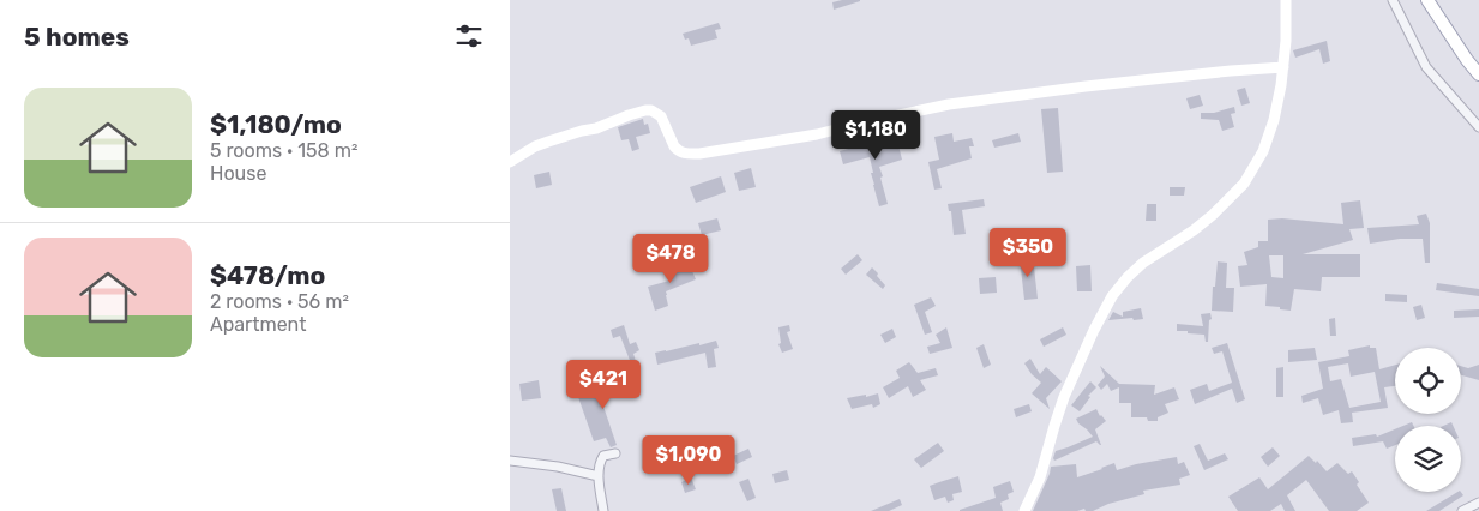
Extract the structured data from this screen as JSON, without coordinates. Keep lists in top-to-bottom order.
{
  "page": {
    "heading": "5 homes",
    "list": [
      {
        "name": "$1,180/mo",
        "note": "5 rooms · 158 m² · House"
      },
      {
        "name": "$478/mo",
        "note": "2 rooms · 56 m² · Apartment"
      }
    ],
    "price": [
      "$1,180",
      "$350",
      "$478",
      "$421",
      "$1,090"
    ]
  }
}
